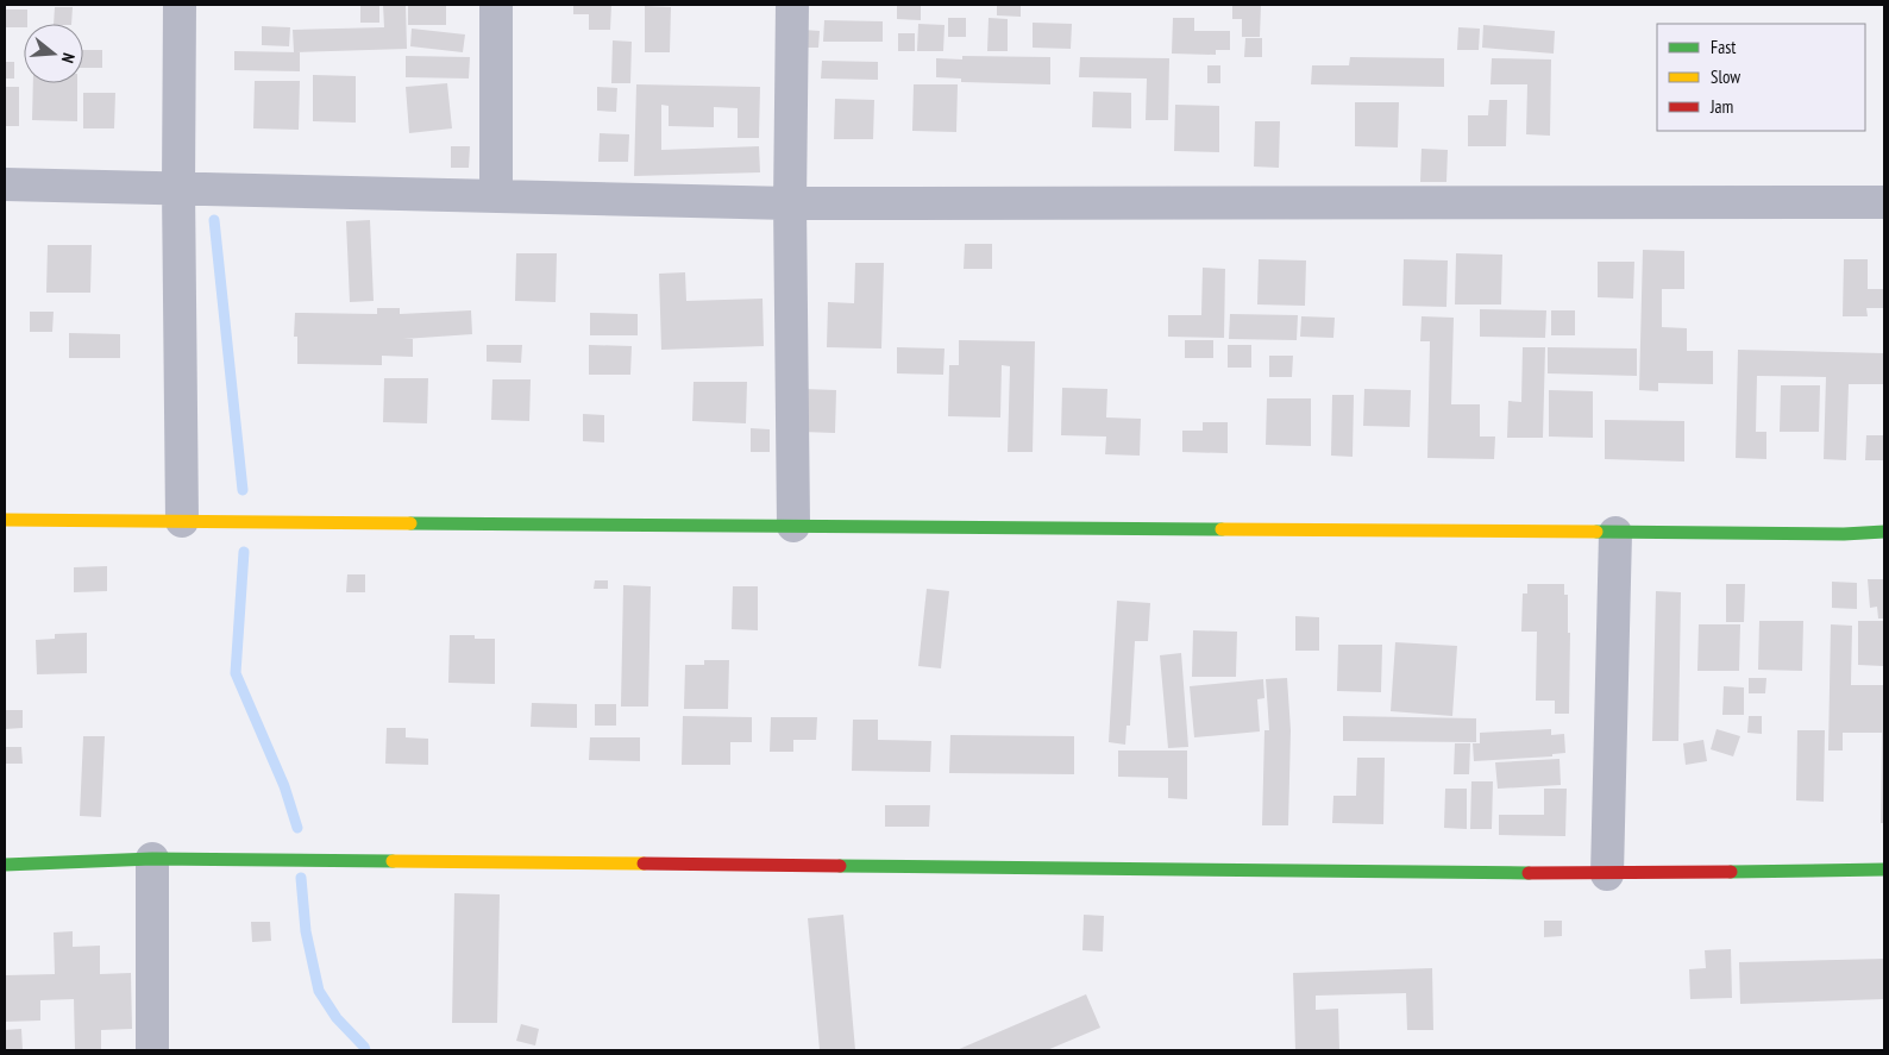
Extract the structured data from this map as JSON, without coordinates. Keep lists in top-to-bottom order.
{
  "legend": ["Fast", "Slow", "Jam"],
  "north": "right"
}
